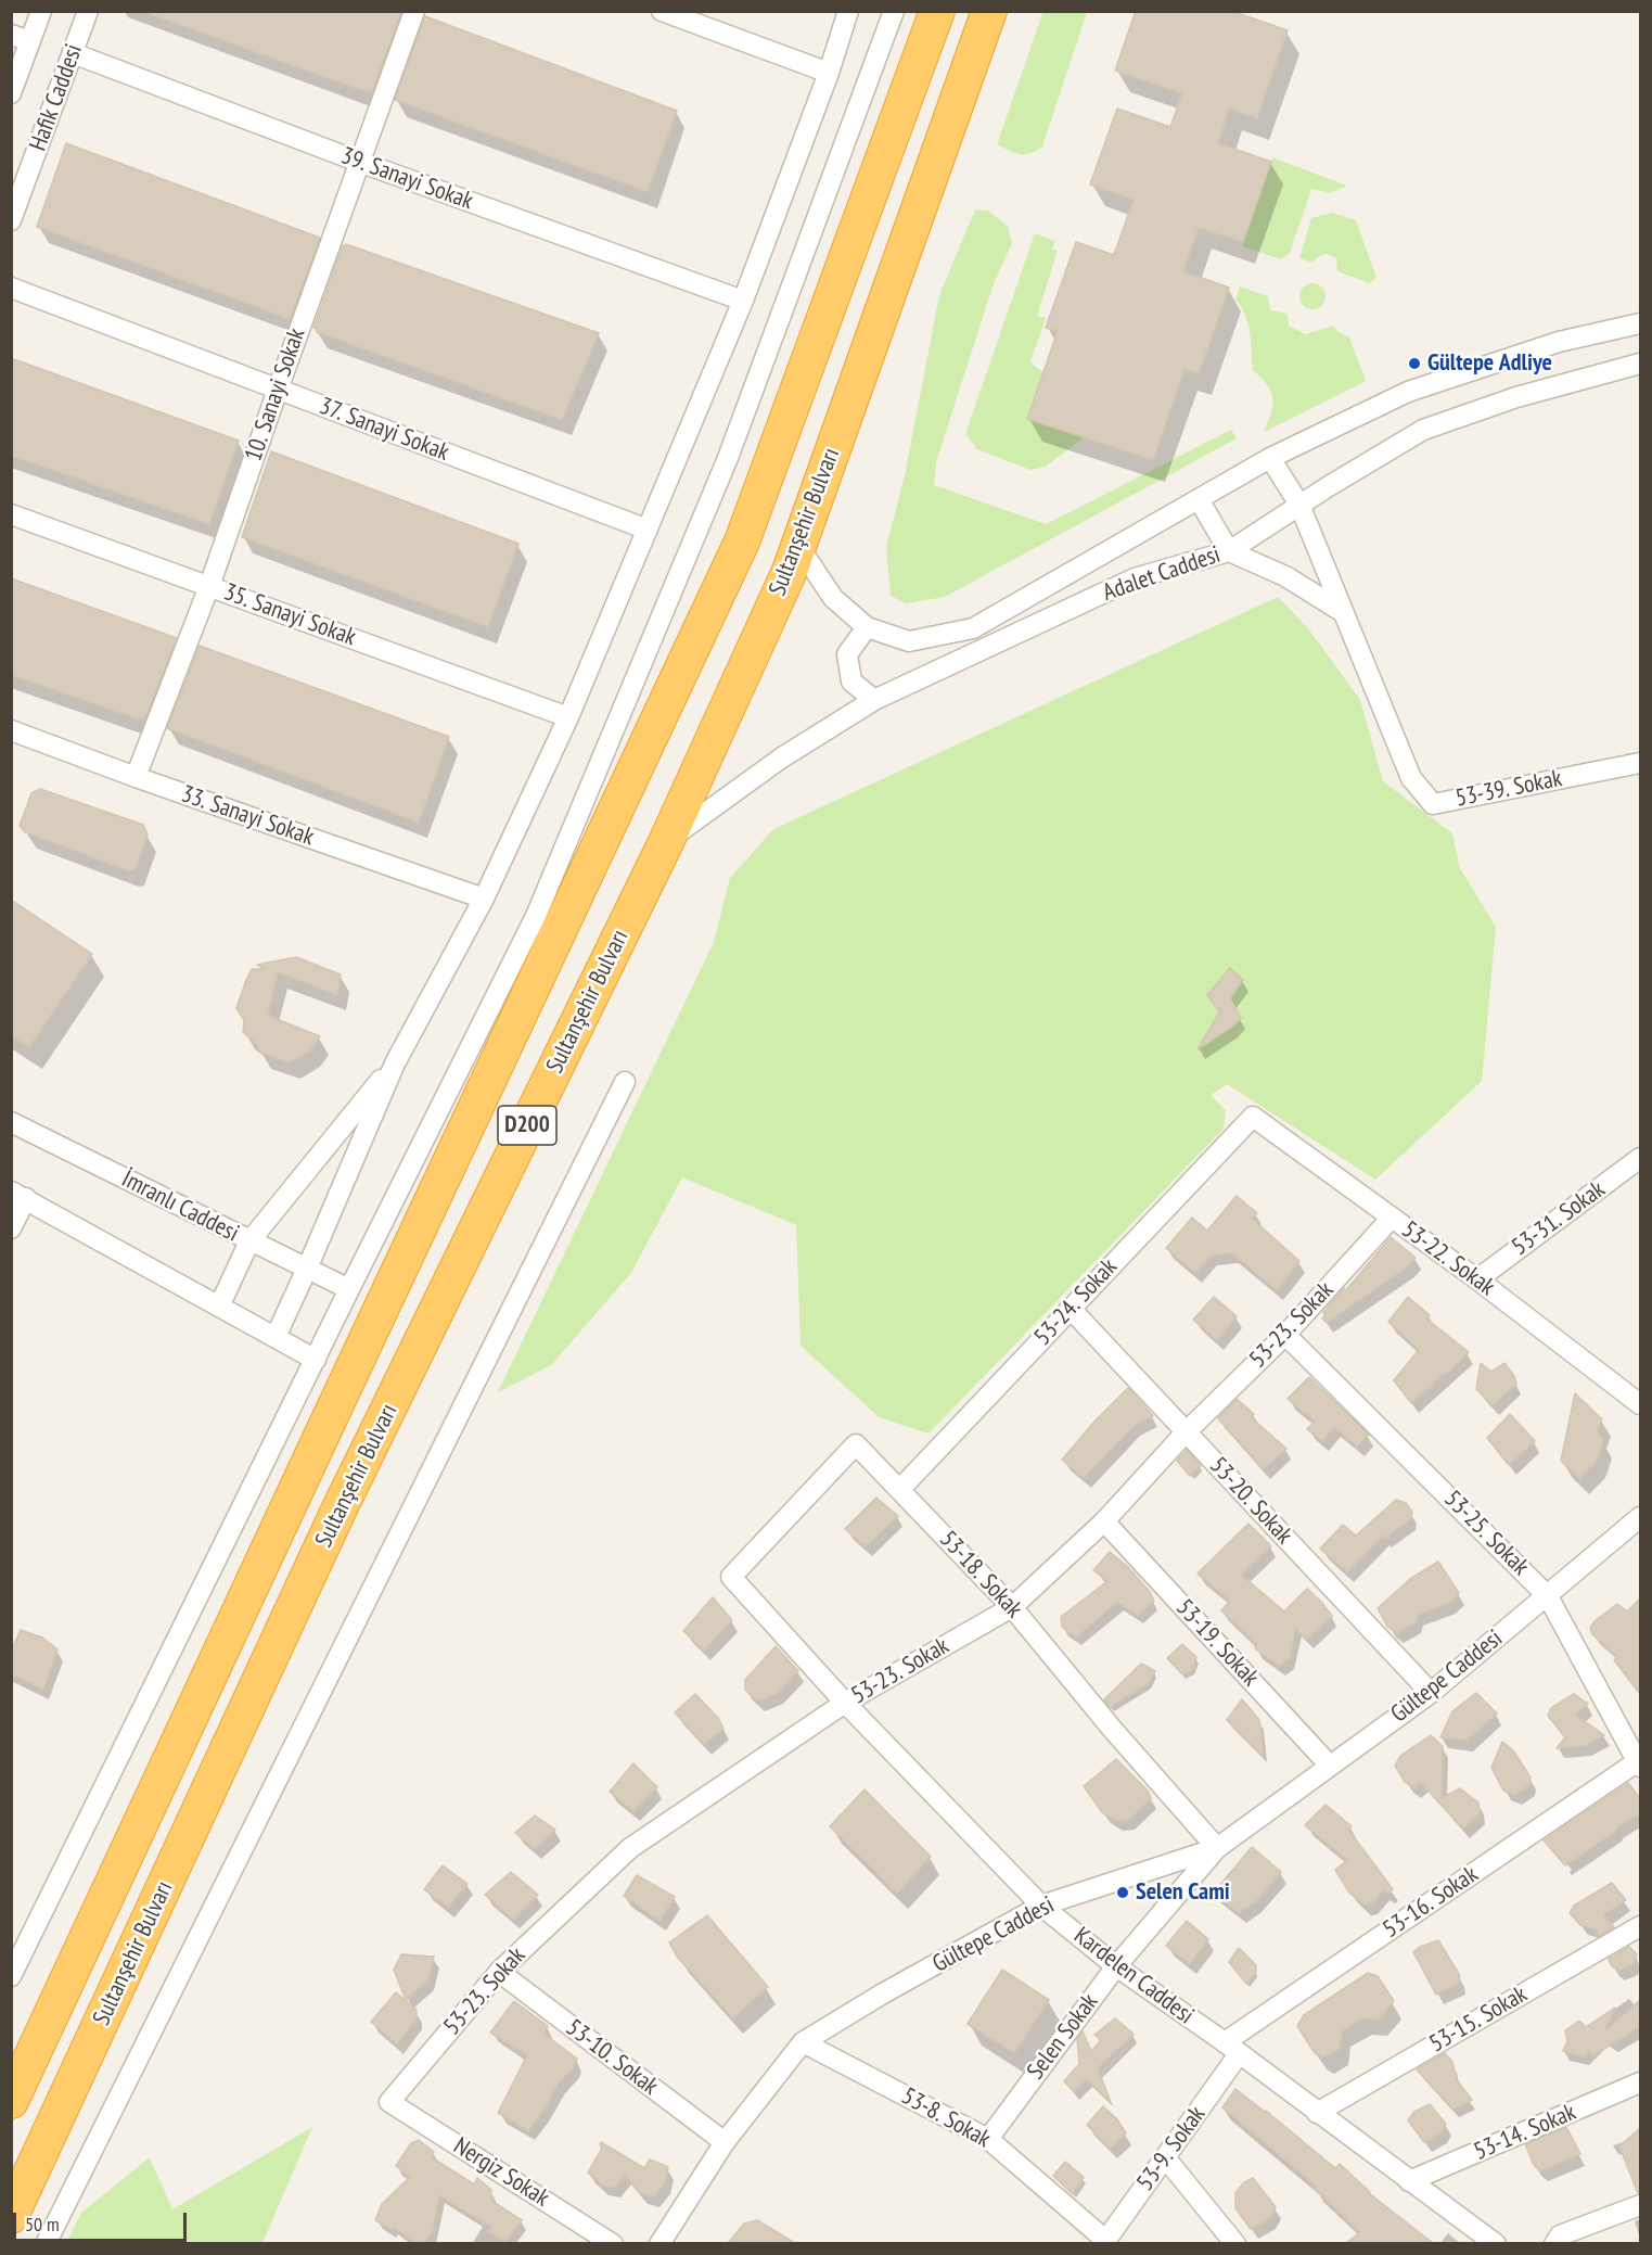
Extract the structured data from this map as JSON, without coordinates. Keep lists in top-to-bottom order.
{
  "streets": {
    "highway": ["Sultanşehir Bulvarı", "D200"],
    "street": [
      "Hafik Caddesi",
      "39. Sanayi Sokak",
      "10. Sanayi Sokak",
      "37. Sanayi Sokak",
      "Adalet Caddesi",
      "35. Sanayi Sokak",
      "53-39. Sokak",
      "33. Sanayi Sokak",
      "İmranlı Caddesi",
      "53-31. Sokak",
      "53-22. Sokak",
      "53-24. Sokak",
      "53-23. Sokak",
      "53-20. Sokak",
      "53-25. Sokak",
      "53-18. Sokak",
      "53-19. Sokak",
      "Gültepe Caddesi",
      "53-16. Sokak",
      "Kardelen Caddesi",
      "53-15. Sokak",
      "Selen Sokak",
      "53-10. Sokak",
      "53-8. Sokak",
      "53-14. Sokak",
      "53-9. Sokak",
      "Nergiz Sokak"
    ]
  },
  "crossings": [
    ["Hafik Caddesi", "39. Sanayi Sokak"],
    ["39. Sanayi Sokak", "10. Sanayi Sokak"],
    ["10. Sanayi Sokak", "37. Sanayi Sokak"],
    ["10. Sanayi Sokak", "35. Sanayi Sokak"],
    ["10. Sanayi Sokak", "33. Sanayi Sokak"],
    ["Sultanşehir Bulvarı", "Adalet Caddesi"],
    ["Adalet Caddesi", "53-39. Sokak"],
    ["53-31. Sokak", "53-22. Sokak"],
    ["53-22. Sokak", "53-24. Sokak"],
    ["53-22. Sokak", "53-23. Sokak"],
    ["53-24. Sokak", "53-20. Sokak"],
    ["53-24. Sokak", "53-18. Sokak"],
    ["53-23. Sokak", "53-20. Sokak"],
    ["53-23. Sokak", "53-25. Sokak"],
    ["53-23. Sokak", "53-18. Sokak"],
    ["53-23. Sokak", "53-19. Sokak"],
    ["53-23. Sokak", "Kardelen Caddesi"],
    ["53-23. Sokak", "53-10. Sokak"],
    ["53-23. Sokak", "Nergiz Sokak"],
    ["53-20. Sokak", "Gültepe Caddesi"],
    ["53-25. Sokak", "Gültepe Caddesi"],
    ["53-25. Sokak", "53-16. Sokak"],
    ["53-18. Sokak", "Gültepe Caddesi"],
    ["53-18. Sokak", "Kardelen Caddesi"],
    ["53-18. Sokak", "Selen Sokak"],
    ["53-19. Sokak", "Gültepe Caddesi"],
    ["Gültepe Caddesi", "Kardelen Caddesi"],
    ["Gültepe Caddesi", "Selen Sokak"],
    ["Gültepe Caddesi", "53-10. Sokak"],
    ["Gültepe Caddesi", "53-8. Sokak"],
    ["53-16. Sokak", "Kardelen Caddesi"],
    ["53-16. Sokak", "53-9. Sokak"],
    ["Kardelen Caddesi", "53-15. Sokak"],
    ["Kardelen Caddesi", "Selen Sokak"],
    ["Kardelen Caddesi", "53-14. Sokak"],
    ["Kardelen Caddesi", "53-9. Sokak"],
    ["Selen Sokak", "53-8. Sokak"],
    ["53-8. Sokak", "53-9. Sokak"]
  ],
  "places": ["Gültepe Adliye", "Selen Cami"],
  "scale_bar": "50 m"
}
